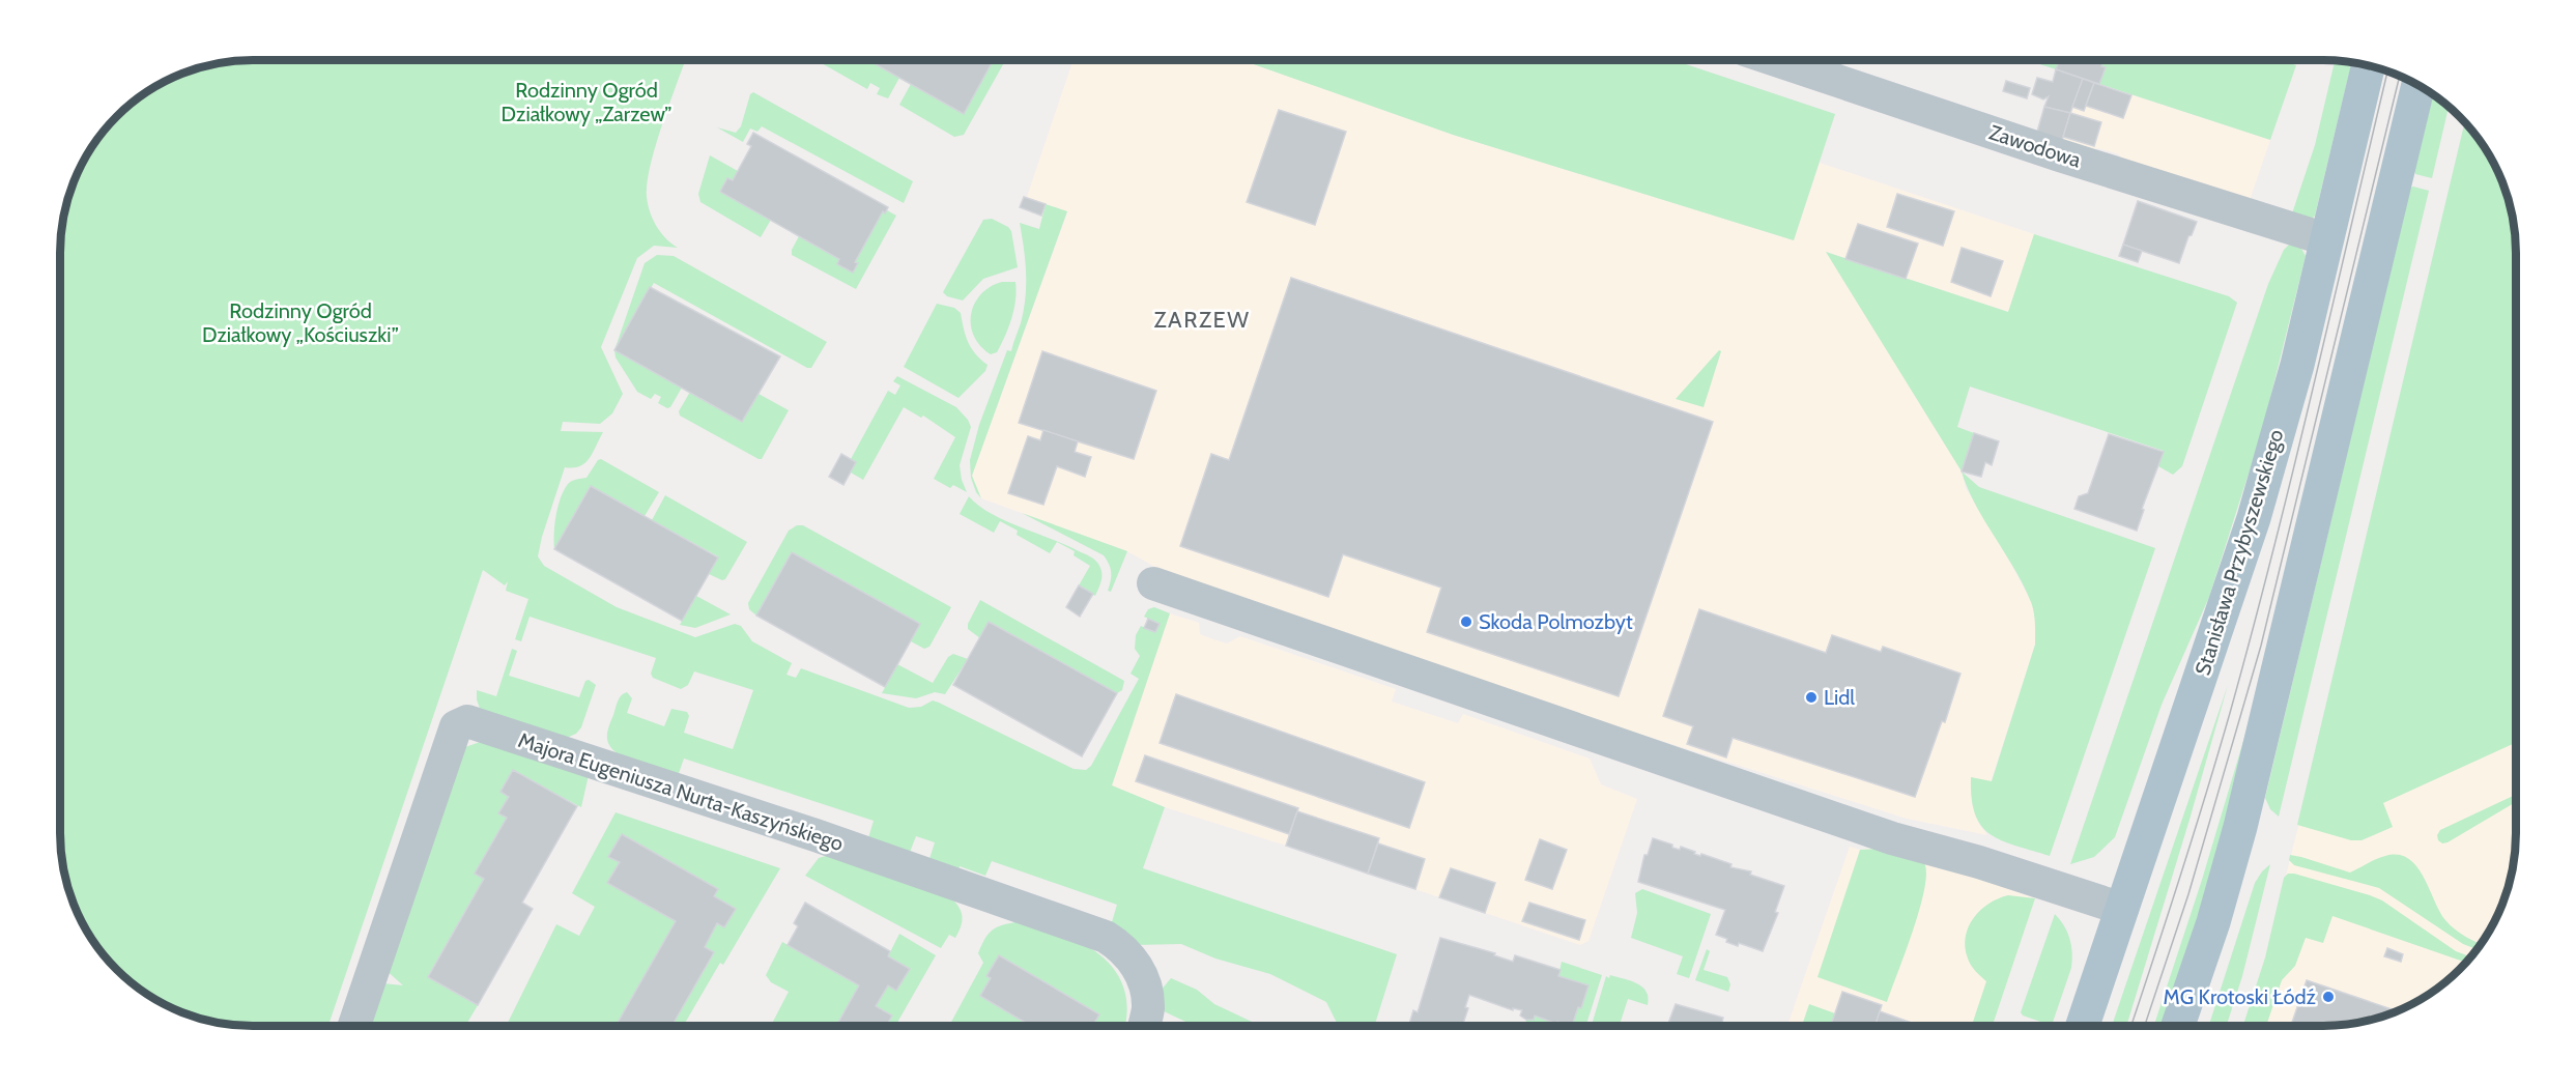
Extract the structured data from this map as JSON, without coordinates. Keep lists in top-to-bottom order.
{
  "streets": {
    "main road": ["Stanisława Przybyszewskiego"],
    "street": ["Zawodowa", "Majora Eugeniusza Nurta-Kaszyńskiego"]
  },
  "crossings": [
    ["Zawodowa", "Stanisława Przybyszewskiego"]
  ],
  "districts": ["ZARZEW"],
  "parks": ["Rodzinny Ogród Działkowy „Zarzew”", "Rodzinny Ogród Działkowy „Kościuszki”"],
  "places": ["Skoda Polmozbyt", "Lidl", "MG Krotoski Łódź"]
}
